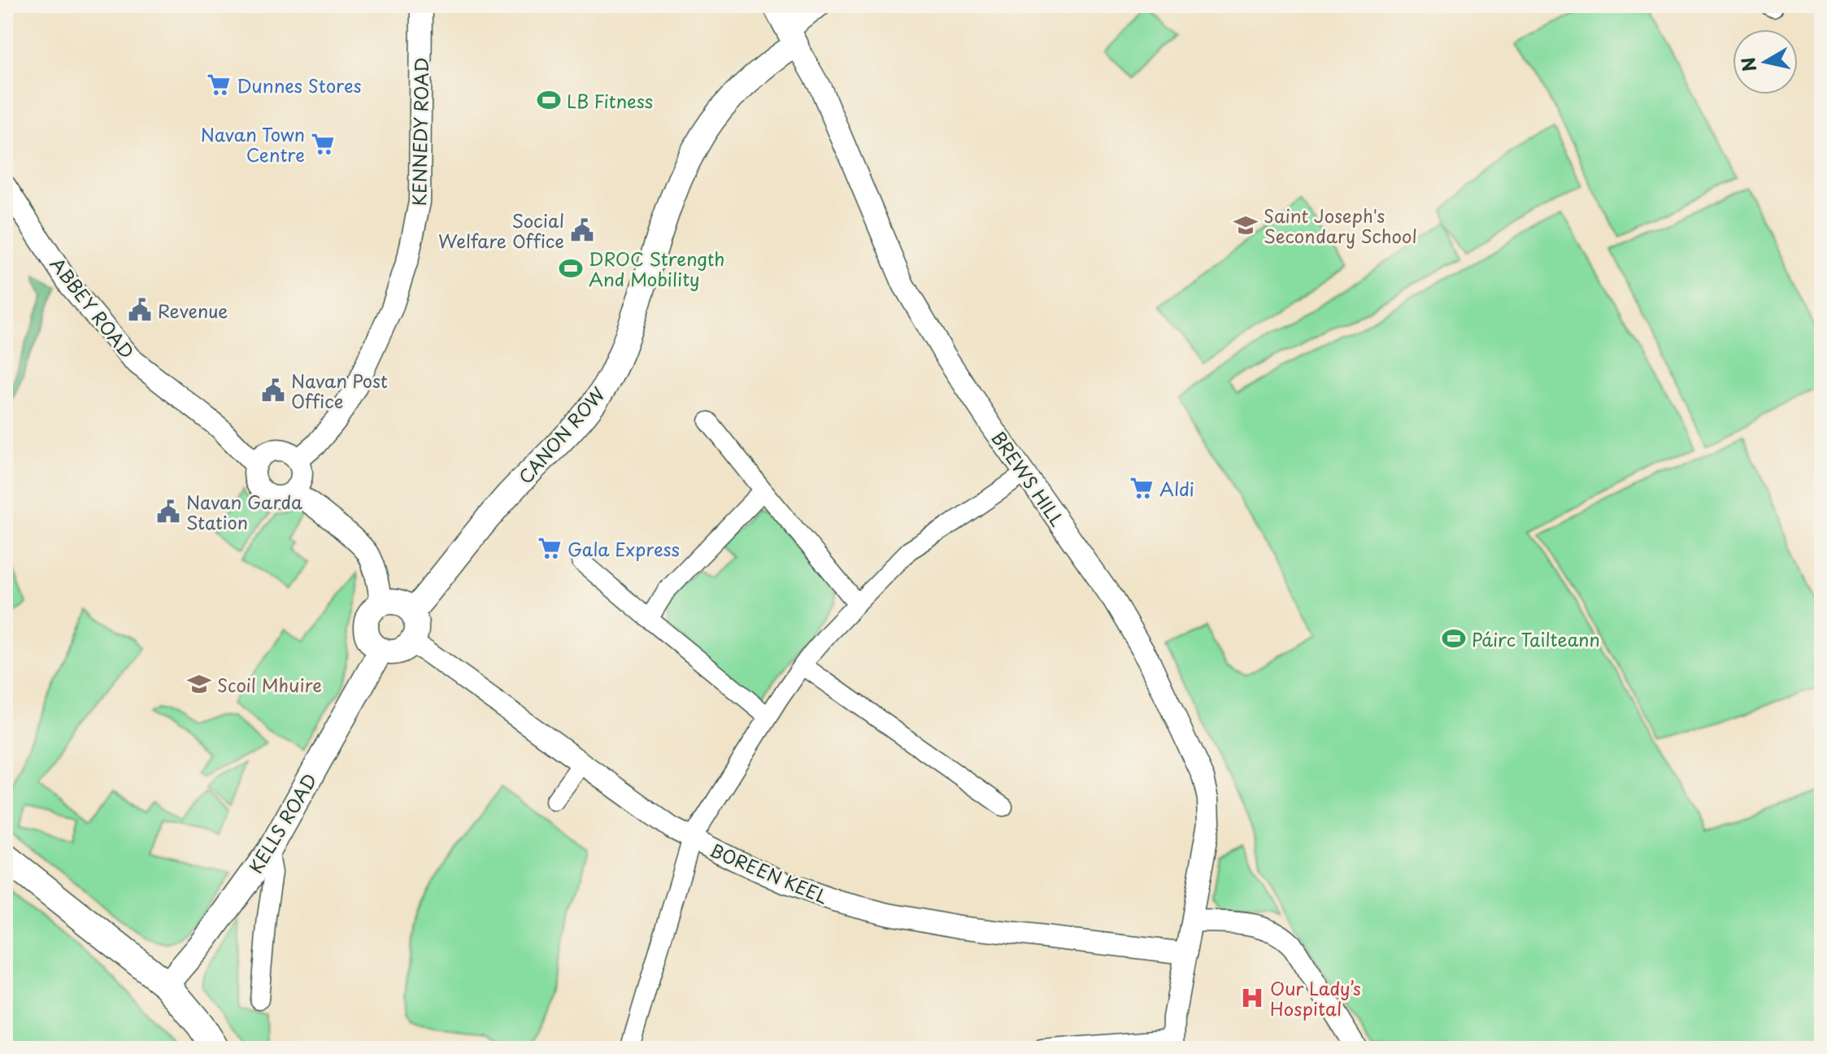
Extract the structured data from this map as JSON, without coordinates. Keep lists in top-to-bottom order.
{
  "streets": {
    "main road": ["CANON ROW", "KELLS ROAD"],
    "street": [
      "KENNEDY ROAD",
      "ABBEY ROAD",
      "BREWS HILL",
      "BOREEN KEEL"
    ]
  },
  "crossings": [
    ["KENNEDY ROAD", "ABBEY ROAD"],
    ["CANON ROW", "BREWS HILL"],
    ["CANON ROW", "KELLS ROAD"],
    ["CANON ROW", "BOREEN KEEL"],
    ["BREWS HILL", "BOREEN KEEL"],
    ["KELLS ROAD", "BOREEN KEEL"]
  ],
  "places": {
    "supermarket": [
      "Dunnes Stores",
      "Navan Town Centre",
      "Aldi",
      "Gala Express"
    ],
    "sports": ["LB Fitness", "DROC Strength And Mobility", "Páirc Tailteann"],
    "school or university": ["Saint Joseph's Secondary School", "Scoil Mhuire"],
    "public building": [
      "Social Welfare Office",
      "Revenue",
      "Navan Post Office",
      "Navan Garda Station"
    ],
    "hospital": ["Our Lady’s Hospital"]
  },
  "north": "left"
}
